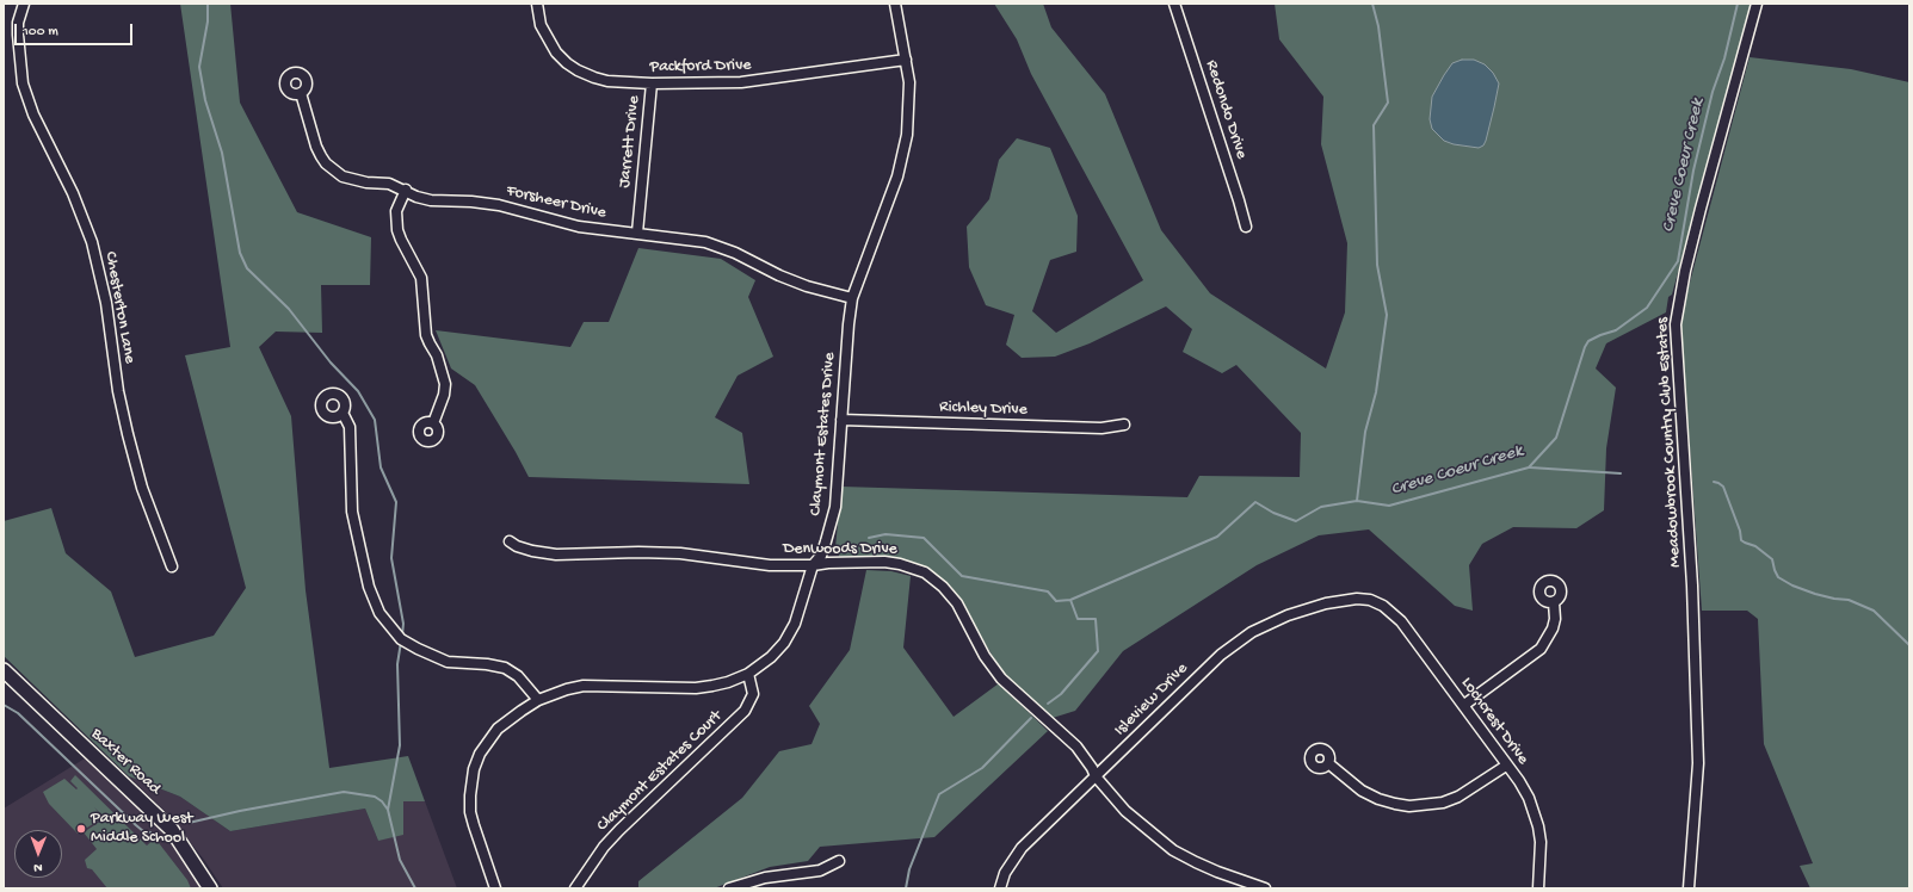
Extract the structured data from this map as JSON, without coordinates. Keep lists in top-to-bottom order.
{
  "streets": {
    "main road": ["Baxter Road"],
    "street": [
      "Packford Drive",
      "Redondo Drive",
      "Jarrett Drive",
      "Forsheer Drive",
      "Chesterton Lane",
      "Richley Drive",
      "Claymont Estates Drive",
      "Meadowbrook Country Club Estates",
      "Denwoods Drive",
      "Isleview Drive",
      "Lochcrest Drive",
      "Claymont Estates Court"
    ]
  },
  "crossings": [
    ["Packford Drive", "Jarrett Drive"],
    ["Packford Drive", "Claymont Estates Drive"],
    ["Jarrett Drive", "Forsheer Drive"],
    ["Forsheer Drive", "Claymont Estates Drive"],
    ["Richley Drive", "Claymont Estates Drive"],
    ["Claymont Estates Drive", "Denwoods Drive"],
    ["Claymont Estates Drive", "Claymont Estates Court"],
    ["Denwoods Drive", "Isleview Drive"],
    ["Isleview Drive", "Lochcrest Drive"]
  ],
  "water": ["Creve Coeur Creek"],
  "places": ["Parkway West Middle School"],
  "scale_bar": "100 m",
  "north": "bottom"
}
